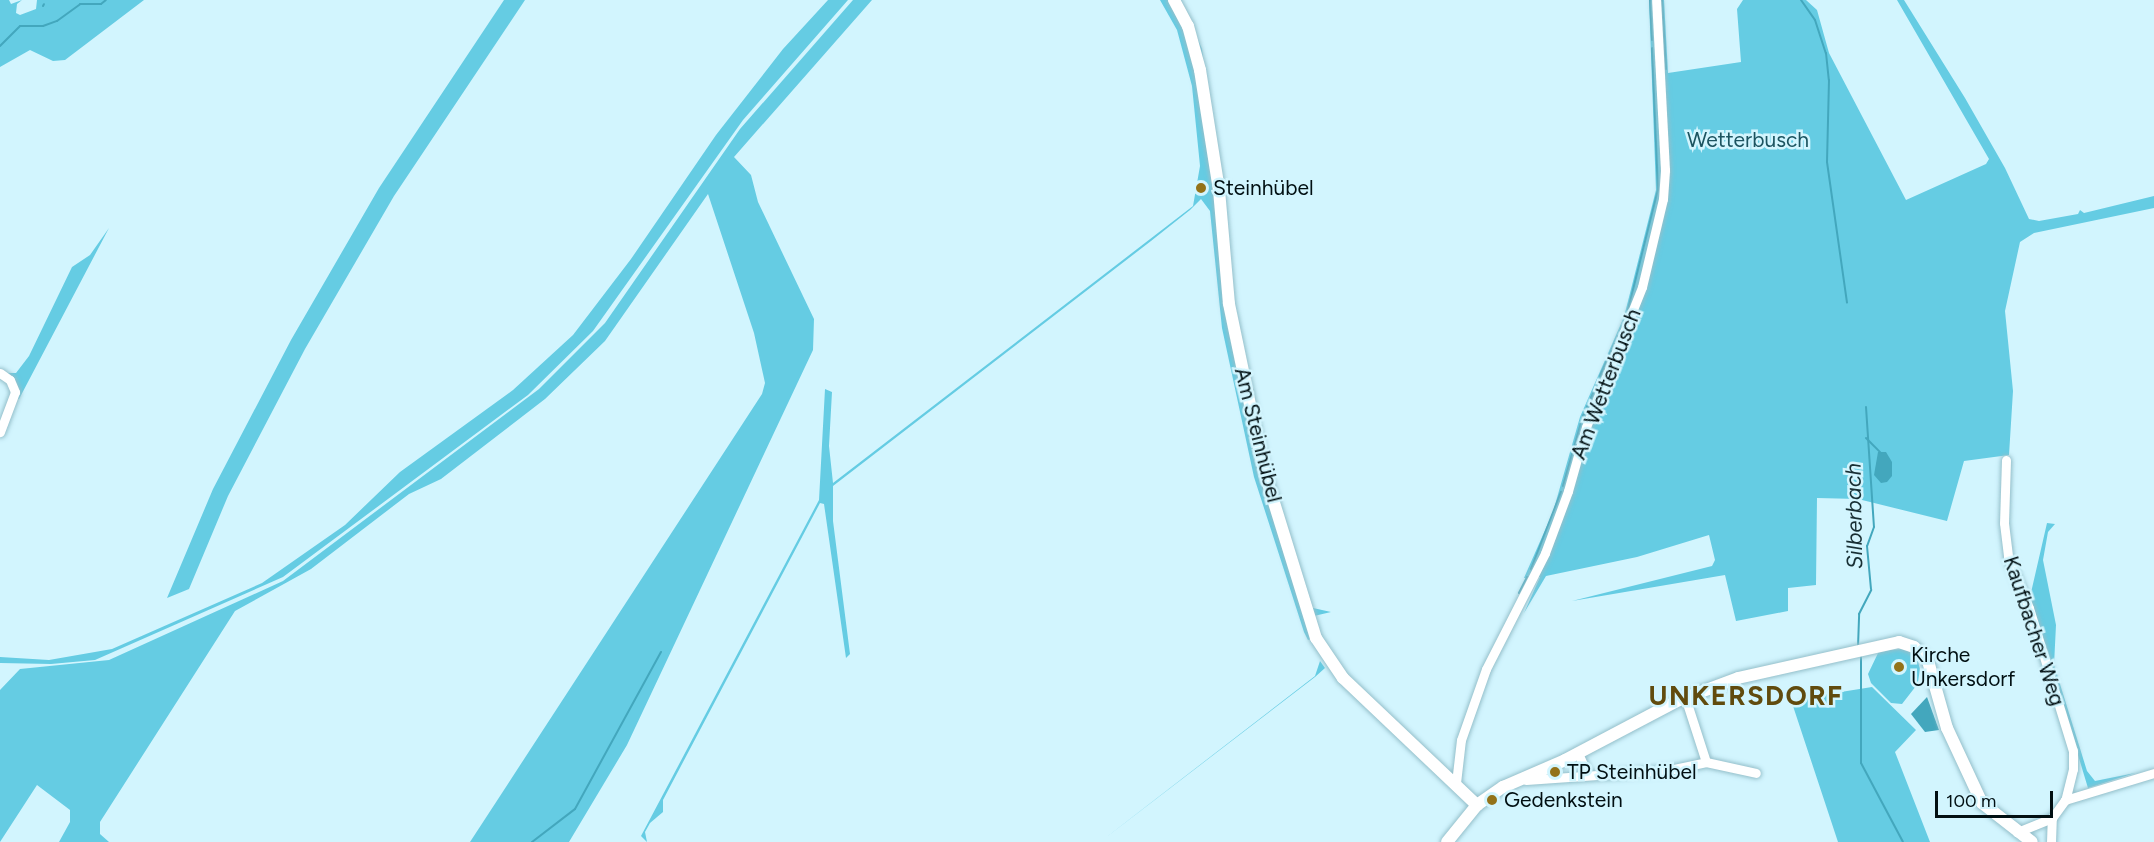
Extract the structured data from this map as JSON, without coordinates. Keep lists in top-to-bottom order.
{
  "streets": {
    "street": ["Am Wetterbusch", "Am Steinhübel", "Kaufbacher Weg"]
  },
  "crossings": [
    ["Am Wetterbusch", "Am Steinhübel"]
  ],
  "districts": ["UNKERSDORF"],
  "water": ["Silberbach"],
  "parks": ["Wetterbusch"],
  "places": [
    "Steinhübel",
    "Kirche Unkersdorf",
    "TP Steinhübel",
    "Gedenkstein"
  ],
  "scale_bar": "100 m"
}
